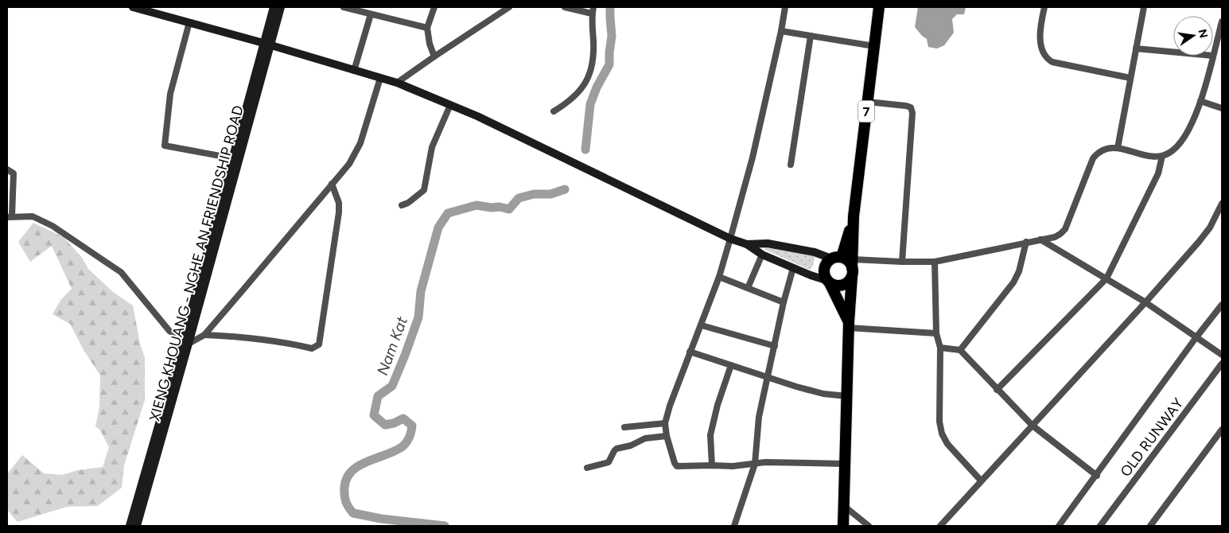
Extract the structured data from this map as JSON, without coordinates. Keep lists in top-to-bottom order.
{
  "streets": {
    "highway": ["7"],
    "street": ["XIENG KHOUANG - NGHE AN FRIENDSHIP ROAD", "OLD RUNWAY"]
  },
  "water": ["Nam Kat"],
  "north": "right"
}
